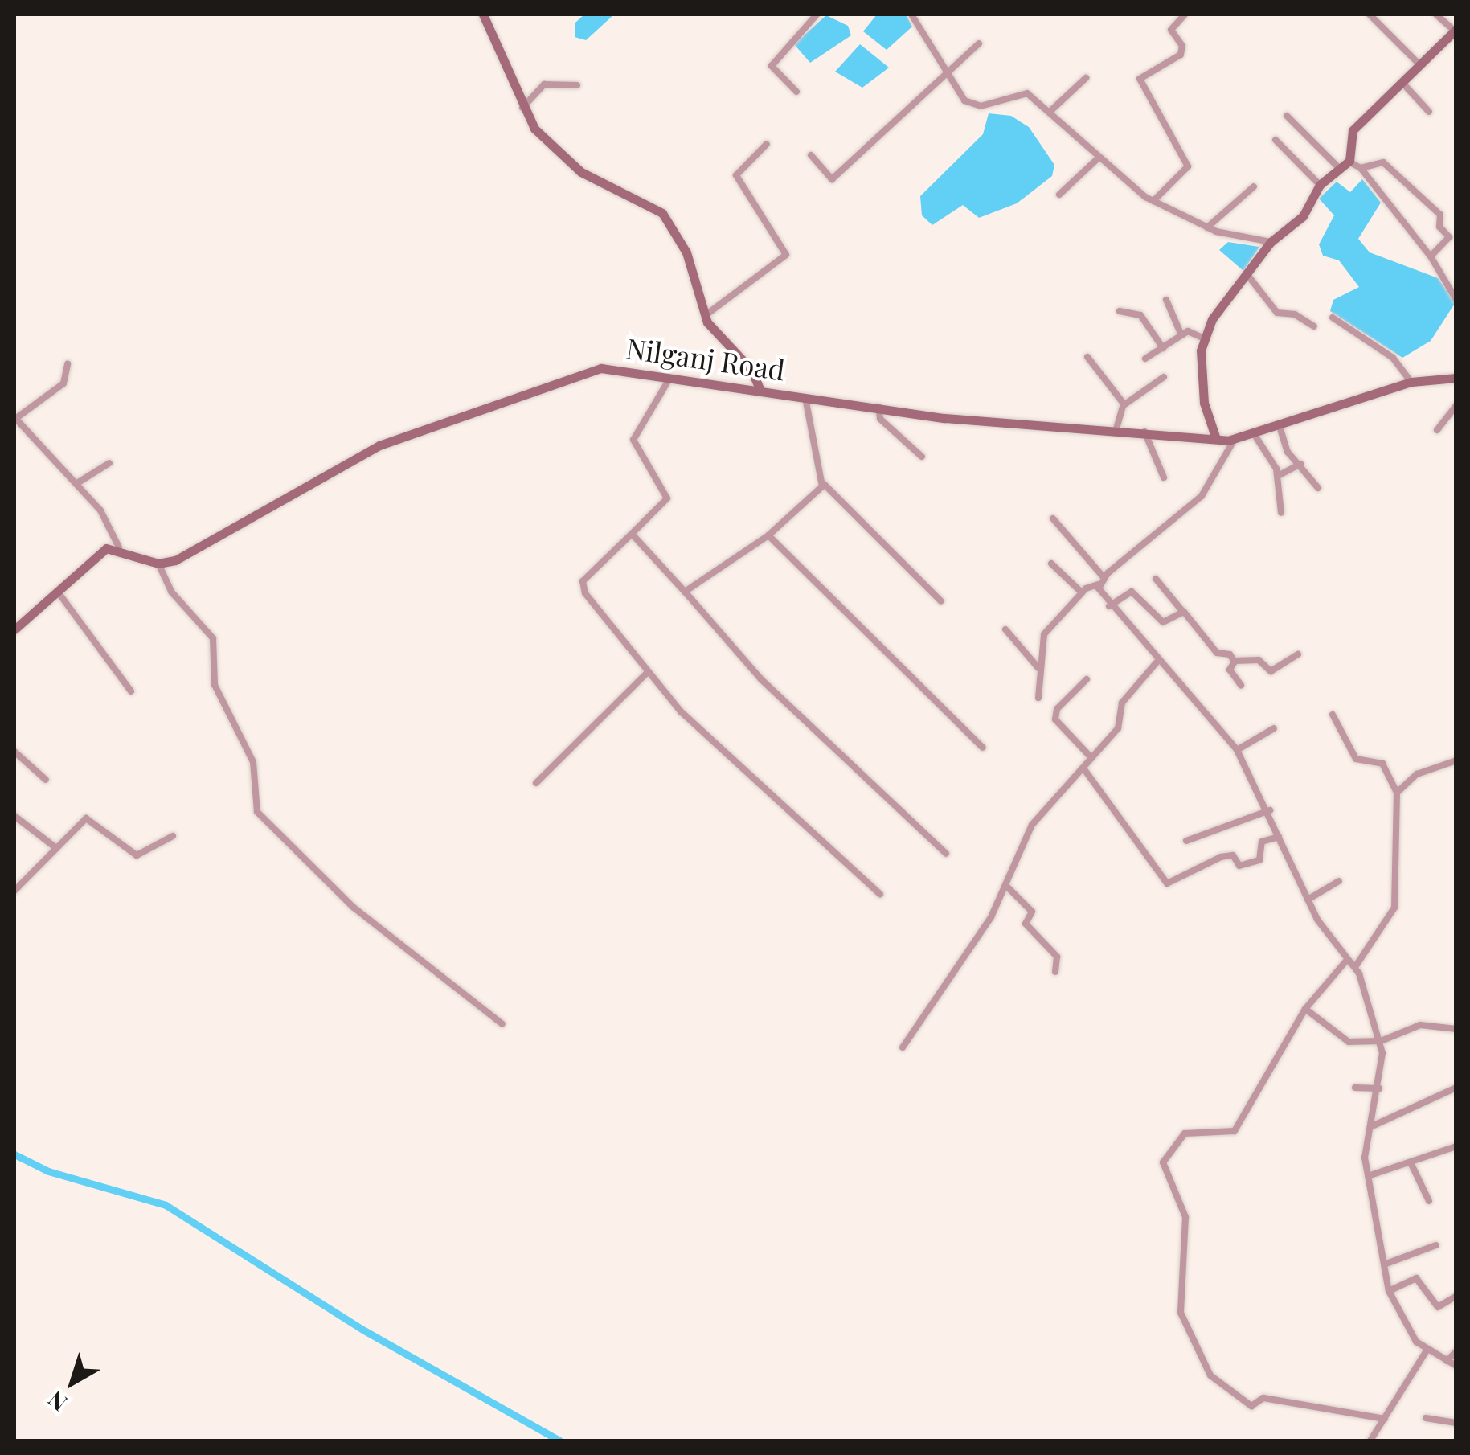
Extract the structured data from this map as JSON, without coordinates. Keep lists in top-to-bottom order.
{
  "streets": {
    "street": ["Nilganj Road"]
  },
  "north": "bottom left"
}
